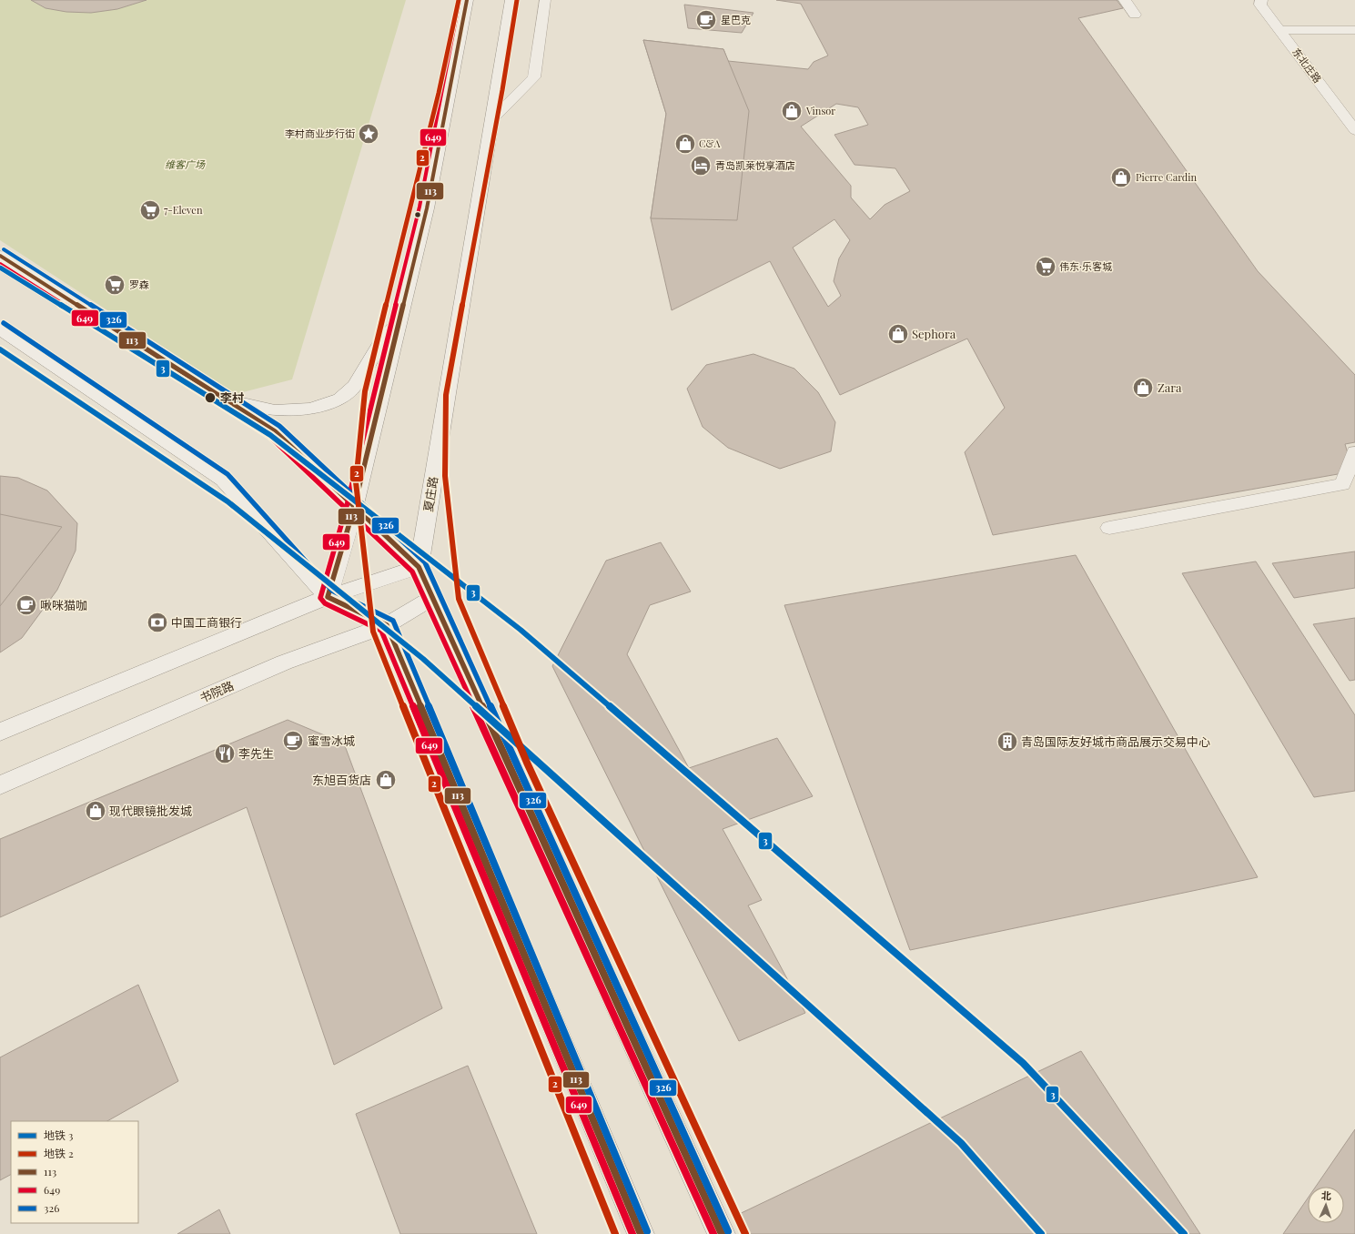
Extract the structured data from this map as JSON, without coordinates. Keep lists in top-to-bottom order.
{
  "streets": {
    "main road": ["东北庄路", "夏庄路", "书院路"]
  },
  "parks": ["维客广场"],
  "places": {
    "cafe": ["星巴克", "啾咪猫咖", "蜜雪冰城"],
    "shop": [
      "Vinsor",
      "C&A",
      "Pierre Cardin",
      "Sephora",
      "Zara",
      "东旭百货店",
      "现代眼镜批发城"
    ],
    "place": ["李村商业步行街"],
    "hotel": ["青岛凯莱悦享酒店"],
    "supermarket": ["7-Eleven", "伟东·乐客城", "罗森"],
    "other": ["李村"],
    "bank": ["中国工商银行"],
    "building": ["青岛国际友好城市商品展示交易中心"],
    "restaurant": ["李先生"]
  },
  "lines": [
    "metro line 2",
    "transit line 113",
    "transit line 649",
    "transit line 326",
    "metro line 3"
  ],
  "legend": [
    "地铁 3",
    "地铁 2",
    "113",
    "649",
    "326"
  ],
  "north": "top"
}
